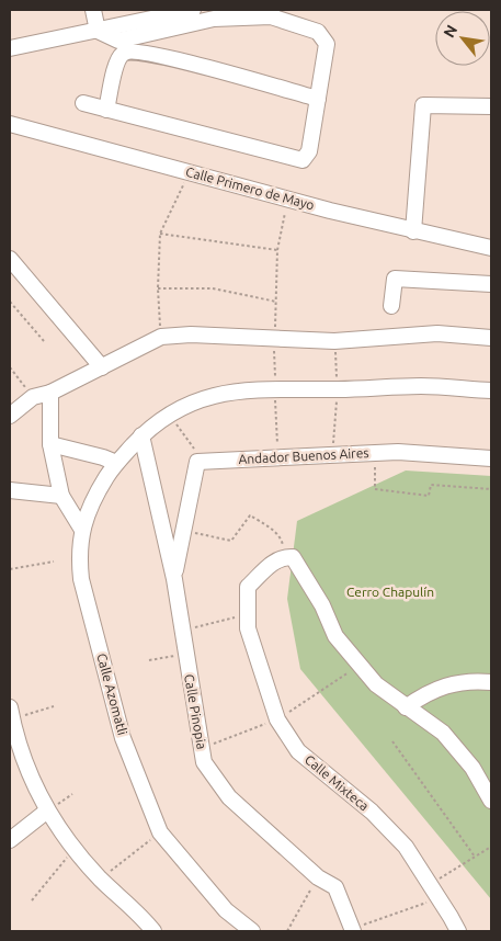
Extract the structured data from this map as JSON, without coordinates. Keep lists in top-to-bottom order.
{
  "streets": {
    "street": [
      "Calle Primero de Mayo",
      "Andador Buenos Aires",
      "Calle Azomatli",
      "Calle Pinopia",
      "Calle Mixteca"
    ]
  },
  "parks": ["Cerro Chapulín"],
  "north": "top left"
}
